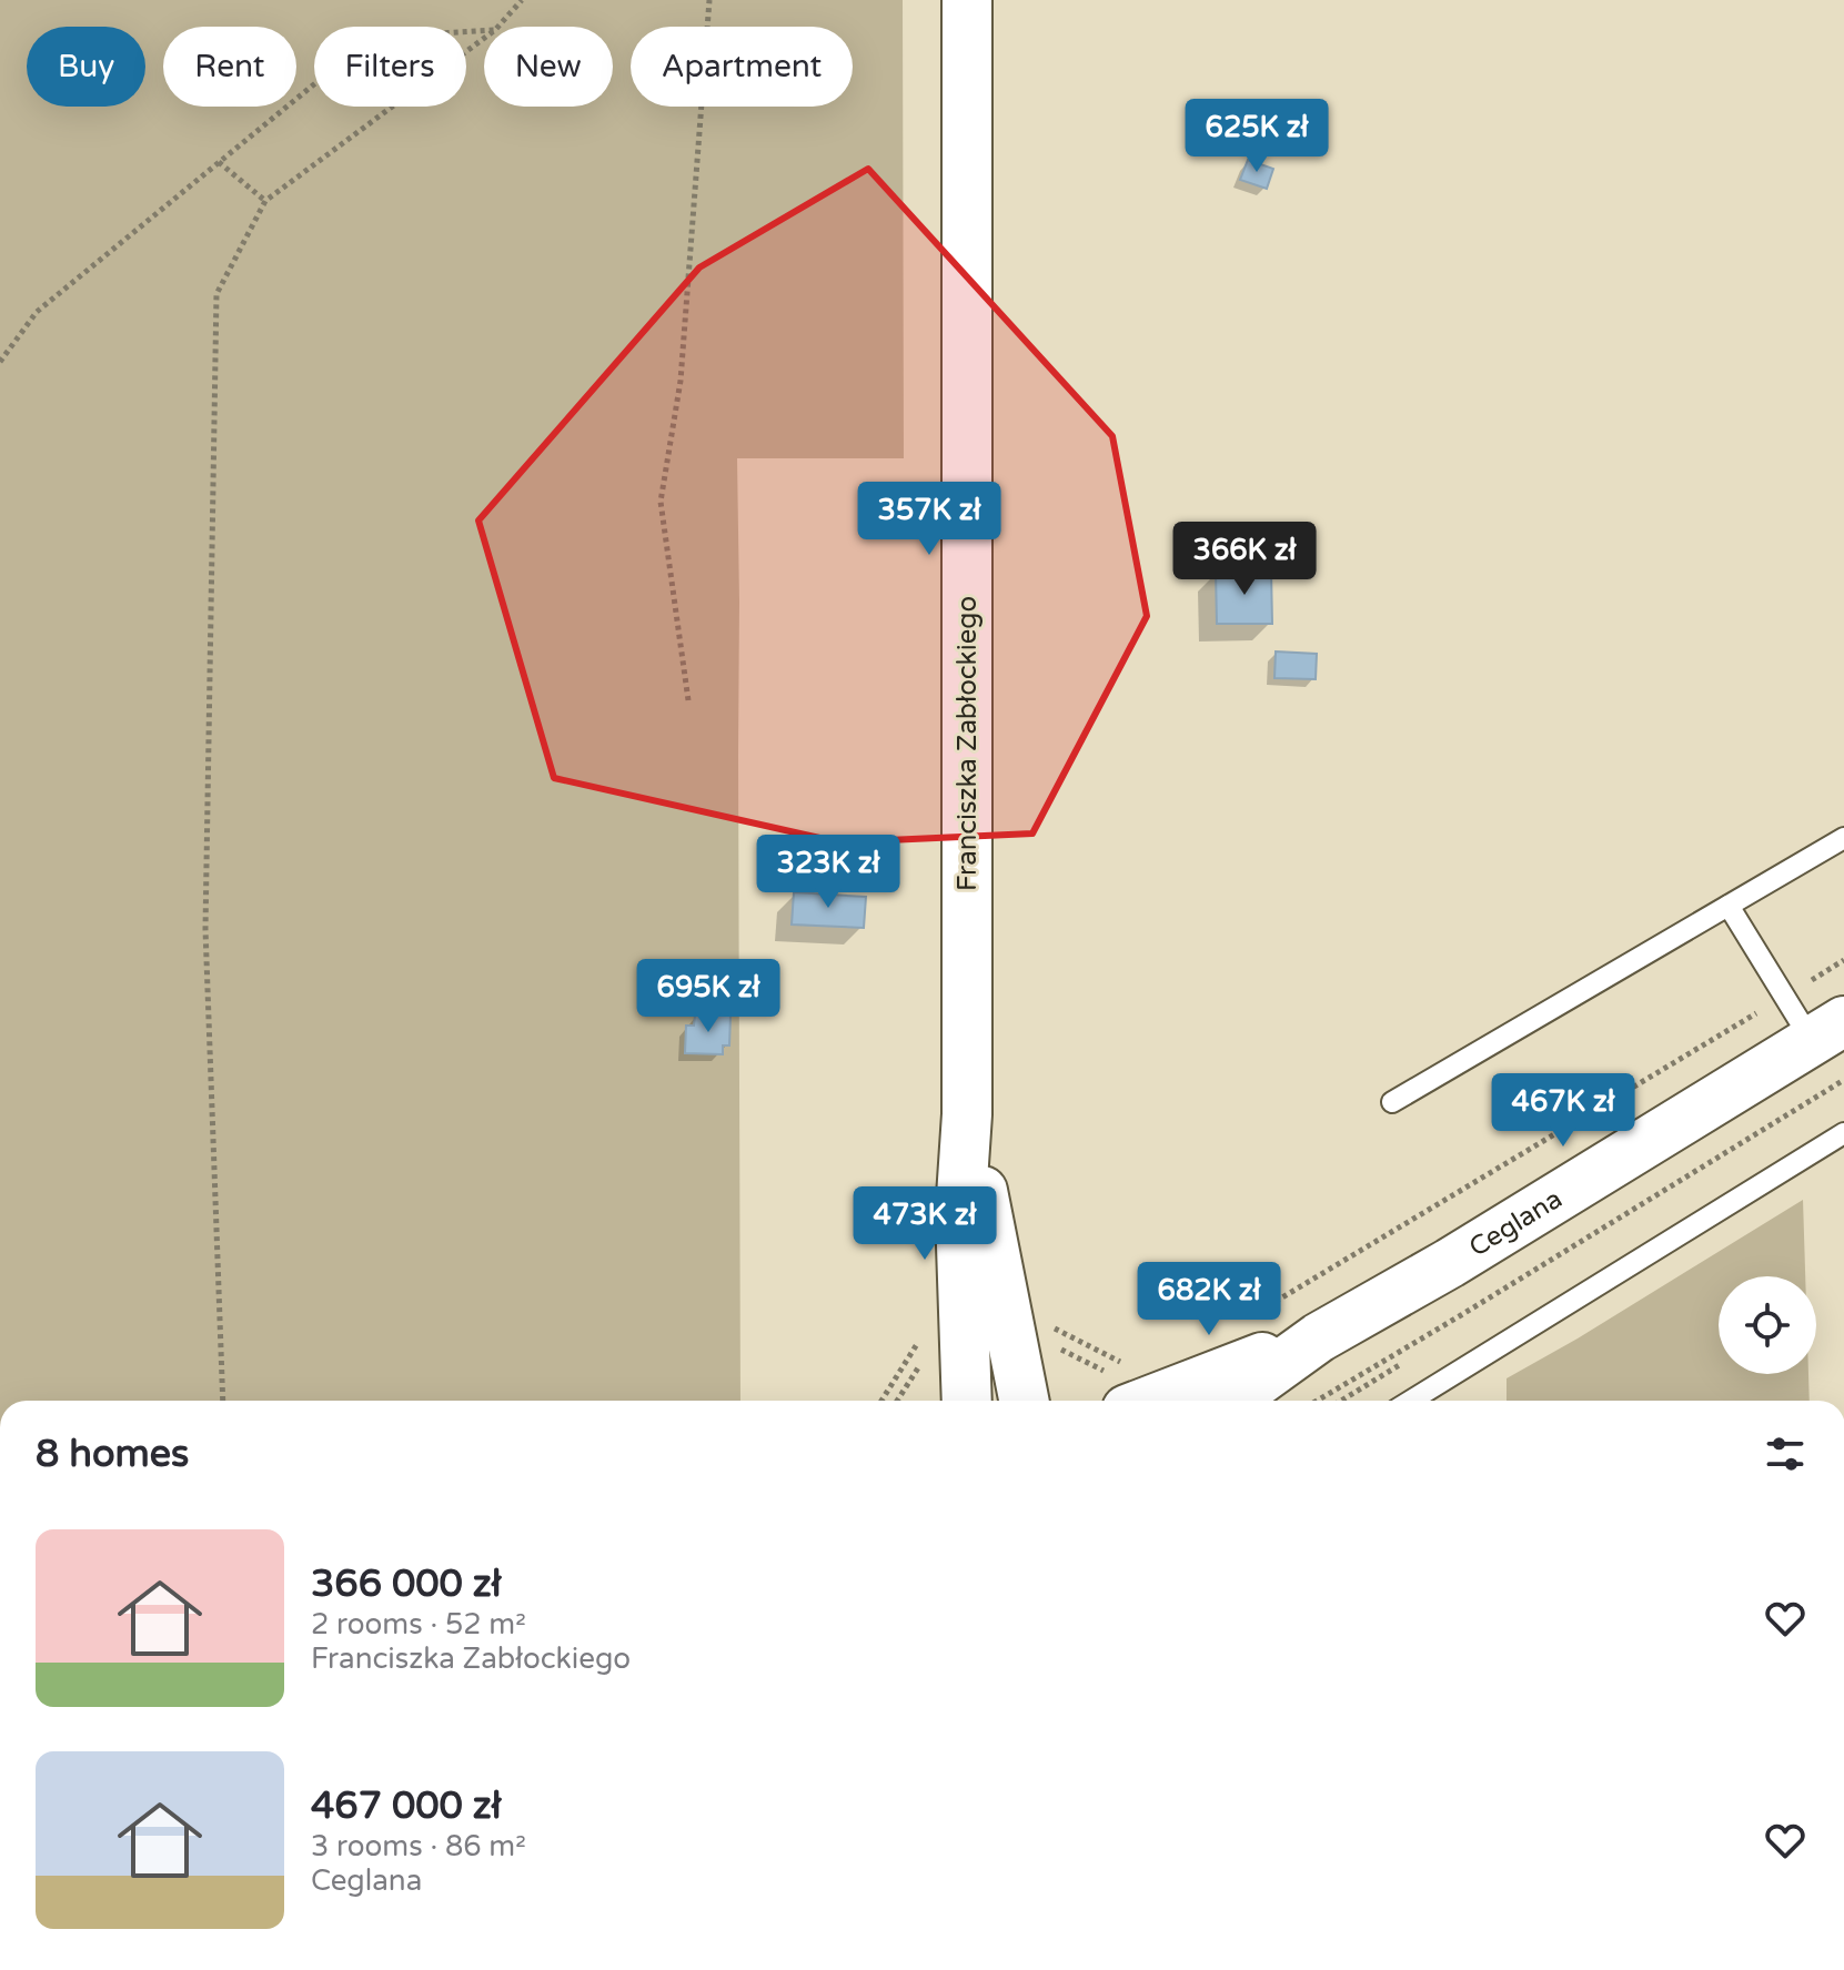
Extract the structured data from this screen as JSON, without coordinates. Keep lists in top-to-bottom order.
{
  "streets": {
    "street": ["Franciszka Zabłockiego", "Ceglana"]
  },
  "page": {
    "chip": [
      "Buy",
      "Rent",
      "Filters",
      "New",
      "Apartment"
    ],
    "price": [
      "625K zł",
      "357K zł",
      "366K zł",
      "323K zł",
      "695K zł",
      "467K zł",
      "473K zł",
      "682K zł"
    ],
    "heading": "8 homes",
    "list": [
      {
        "name": "366 000 zł",
        "note": "2 rooms · 52 m² · Franciszka Zabłockiego"
      },
      {
        "name": "467 000 zł",
        "note": "3 rooms · 86 m² · Ceglana"
      }
    ]
  }
}
